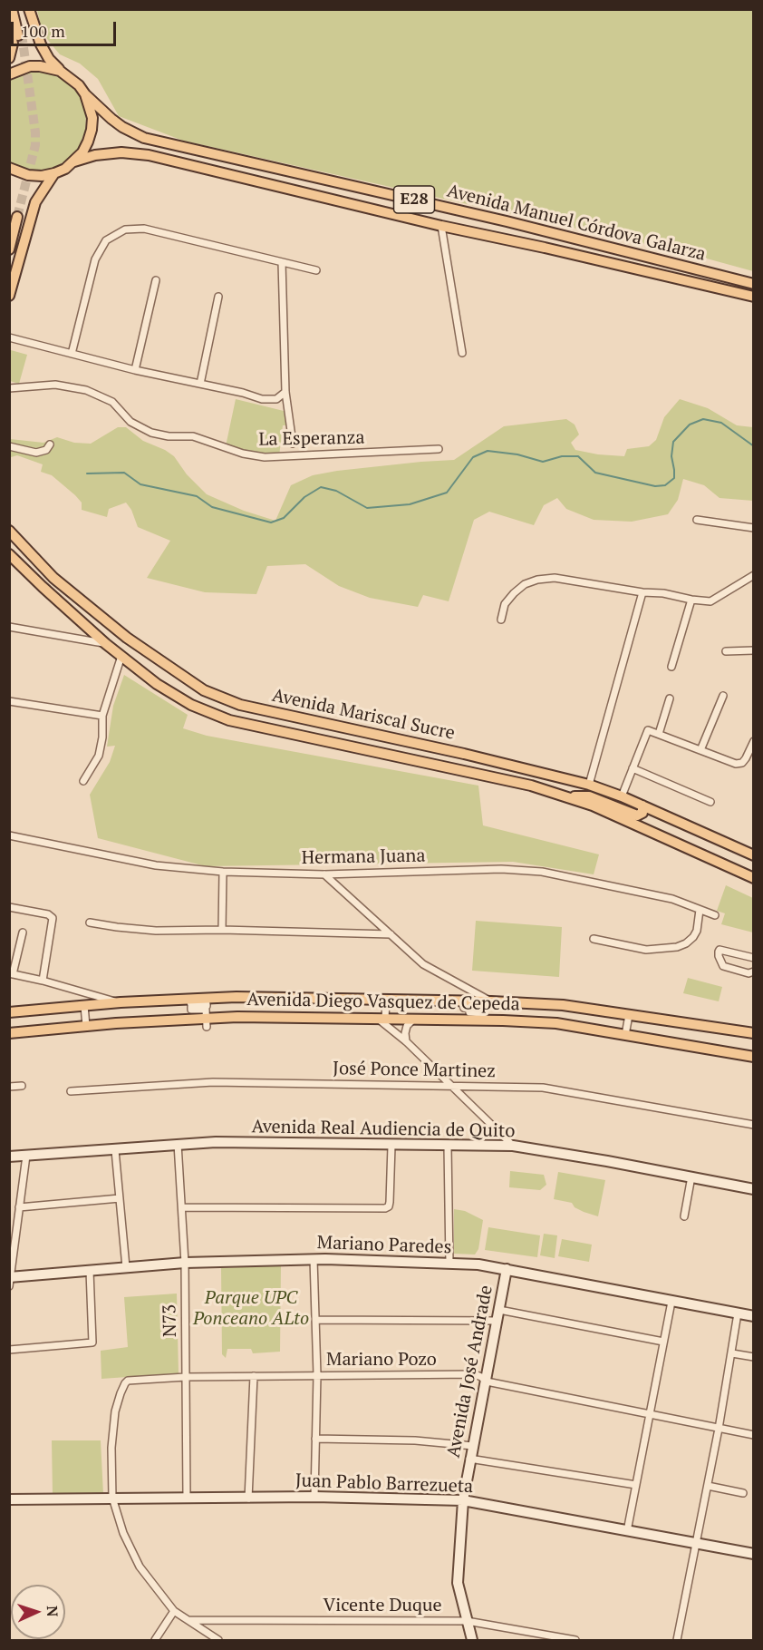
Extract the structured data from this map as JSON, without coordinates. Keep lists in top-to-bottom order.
{
  "streets": {
    "main road": [
      "E28",
      "Avenida Manuel Córdova Galarza",
      "Avenida Mariscal Sucre",
      "Avenida Diego Vasquez de Cepeda",
      "Avenida Real Audiencia de Quito",
      "Mariano Paredes",
      "Avenida José Andrade",
      "Juan Pablo Barrezueta"
    ],
    "street": [
      "La Esperanza",
      "Hermana Juana",
      "José Ponce Martinez",
      "N73",
      "Mariano Pozo",
      "Vicente Duque"
    ]
  },
  "crossings": [
    ["E28", "Avenida Manuel Córdova Galarza"],
    ["Avenida Real Audiencia de Quito", "N73"],
    ["Mariano Paredes", "N73"],
    ["Mariano Paredes", "Avenida José Andrade"],
    ["N73", "Mariano Pozo"],
    ["N73", "Juan Pablo Barrezueta"],
    ["Mariano Pozo", "Avenida José Andrade"],
    ["Mariano Pozo", "Juan Pablo Barrezueta"],
    ["Avenida José Andrade", "Juan Pablo Barrezueta"],
    ["Avenida José Andrade", "Vicente Duque"]
  ],
  "parks": ["Parque UPC Ponceano ALto"],
  "scale_bar": "100 m",
  "north": "right"
}
